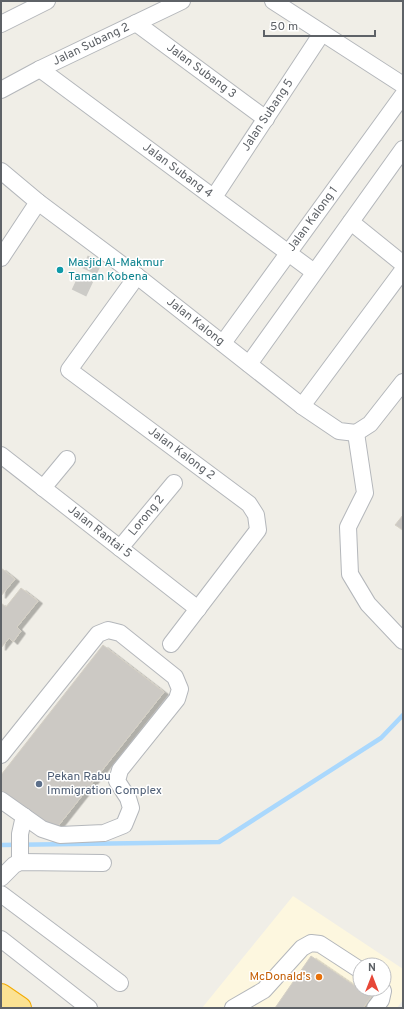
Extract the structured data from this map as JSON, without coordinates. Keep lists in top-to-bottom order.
{
  "streets": {
    "street": [
      "Jalan Subang 2",
      "Jalan Subang 3",
      "Jalan Subang 5",
      "Jalan Subang 4",
      "Jalan Kalong 1",
      "Jalan Kalong",
      "Jalan Kalong 2",
      "Lorong 2",
      "Jalan Rantai 5"
    ]
  },
  "crossings": [
    ["Jalan Subang 2", "Jalan Subang 3"],
    ["Jalan Subang 2", "Jalan Subang 4"],
    ["Jalan Subang 3", "Jalan Subang 5"],
    ["Jalan Subang 5", "Jalan Subang 4"],
    ["Jalan Subang 4", "Jalan Kalong 1"],
    ["Jalan Kalong 1", "Jalan Kalong"],
    ["Jalan Kalong", "Jalan Kalong 2"],
    ["Jalan Kalong 2", "Jalan Rantai 5"],
    ["Lorong 2", "Jalan Rantai 5"]
  ],
  "places": ["Masjid Al-Makmur Taman Kobena", "Pekan Rabu Immigration Complex", "McDonald's"],
  "scale_bar": "50 m",
  "north": "top"
}
